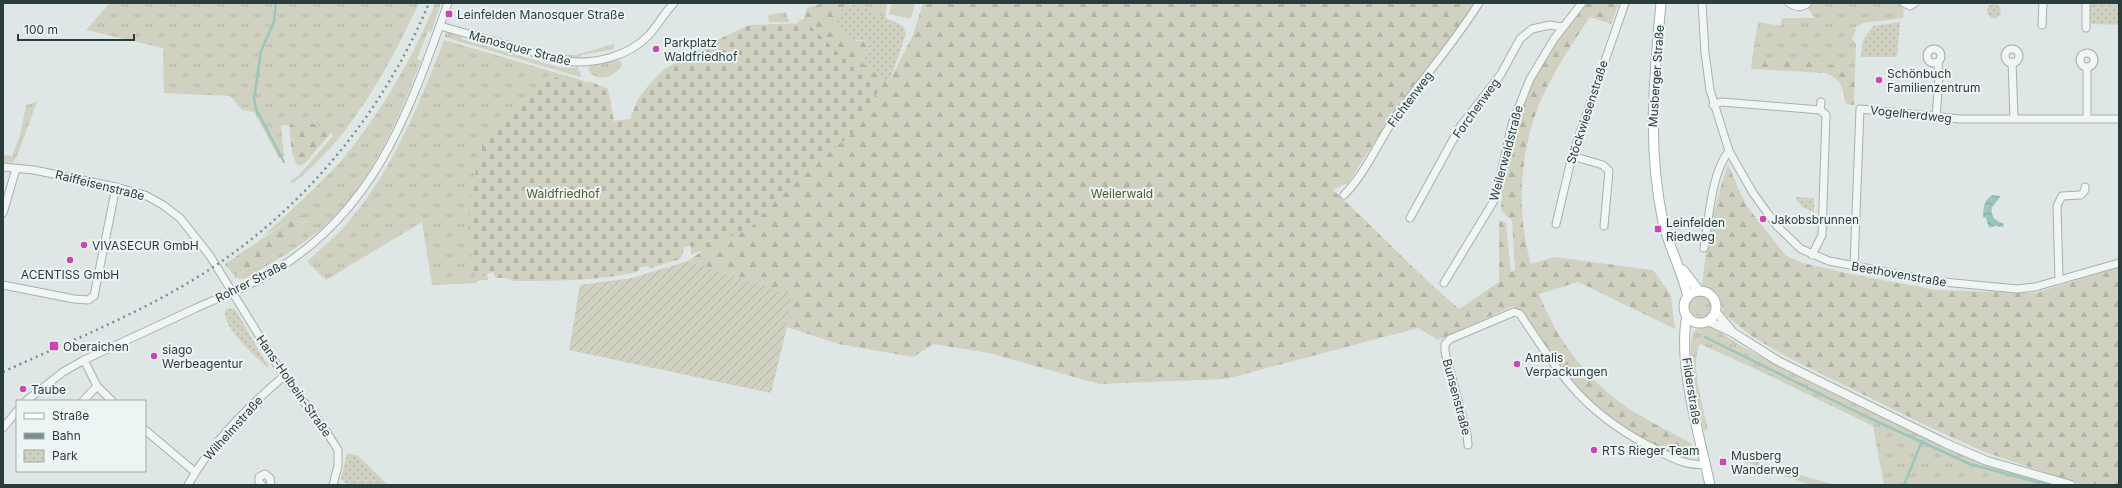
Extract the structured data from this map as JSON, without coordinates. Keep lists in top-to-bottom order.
{
  "streets": {
    "main road": ["Musberger Straße", "Filderstraße"],
    "street": [
      "Manosquer Straße",
      "Fichtenweg",
      "Forchenweg",
      "Stöckwiesenstraße",
      "Vogelherdweg",
      "Weilerwaldstraße",
      "Raiffeisenstraße",
      "Beethovenstraße",
      "Rohrer Straße",
      "Hans-Holbein-Straße",
      "Bunsenstraße",
      "Wilhelmstraße"
    ]
  },
  "crossings": [
    ["Manosquer Straße", "Rohrer Straße"],
    ["Musberger Straße", "Filderstraße"],
    ["Forchenweg", "Weilerwaldstraße"],
    ["Vogelherdweg", "Beethovenstraße"],
    ["Raiffeisenstraße", "Rohrer Straße"],
    ["Raiffeisenstraße", "Hans-Holbein-Straße"],
    ["Rohrer Straße", "Hans-Holbein-Straße"],
    ["Hans-Holbein-Straße", "Wilhelmstraße"],
    ["Filderstraße", "Bunsenstraße"]
  ],
  "parks": ["Waldfriedhof", "Weilerwald"],
  "places": {
    "transit": [
      "Leinfelden Manosquer Straße",
      "Leinfelden Riedweg",
      "Oberaichen",
      "Musberg Wanderweg"
    ],
    "other": [
      "Parkplatz Waldfriedhof",
      "Schönbuch Familienzentrum",
      "Jakobsbrunnen",
      "VIVASECUR GmbH",
      "ACENTISS GmbH",
      "siago Werbeagentur",
      "Antalis Verpackungen",
      "Taube",
      "RTS Rieger Team"
    ]
  },
  "legend": ["Straße", "Bahn", "Park"],
  "scale_bar": "100 m"
}
